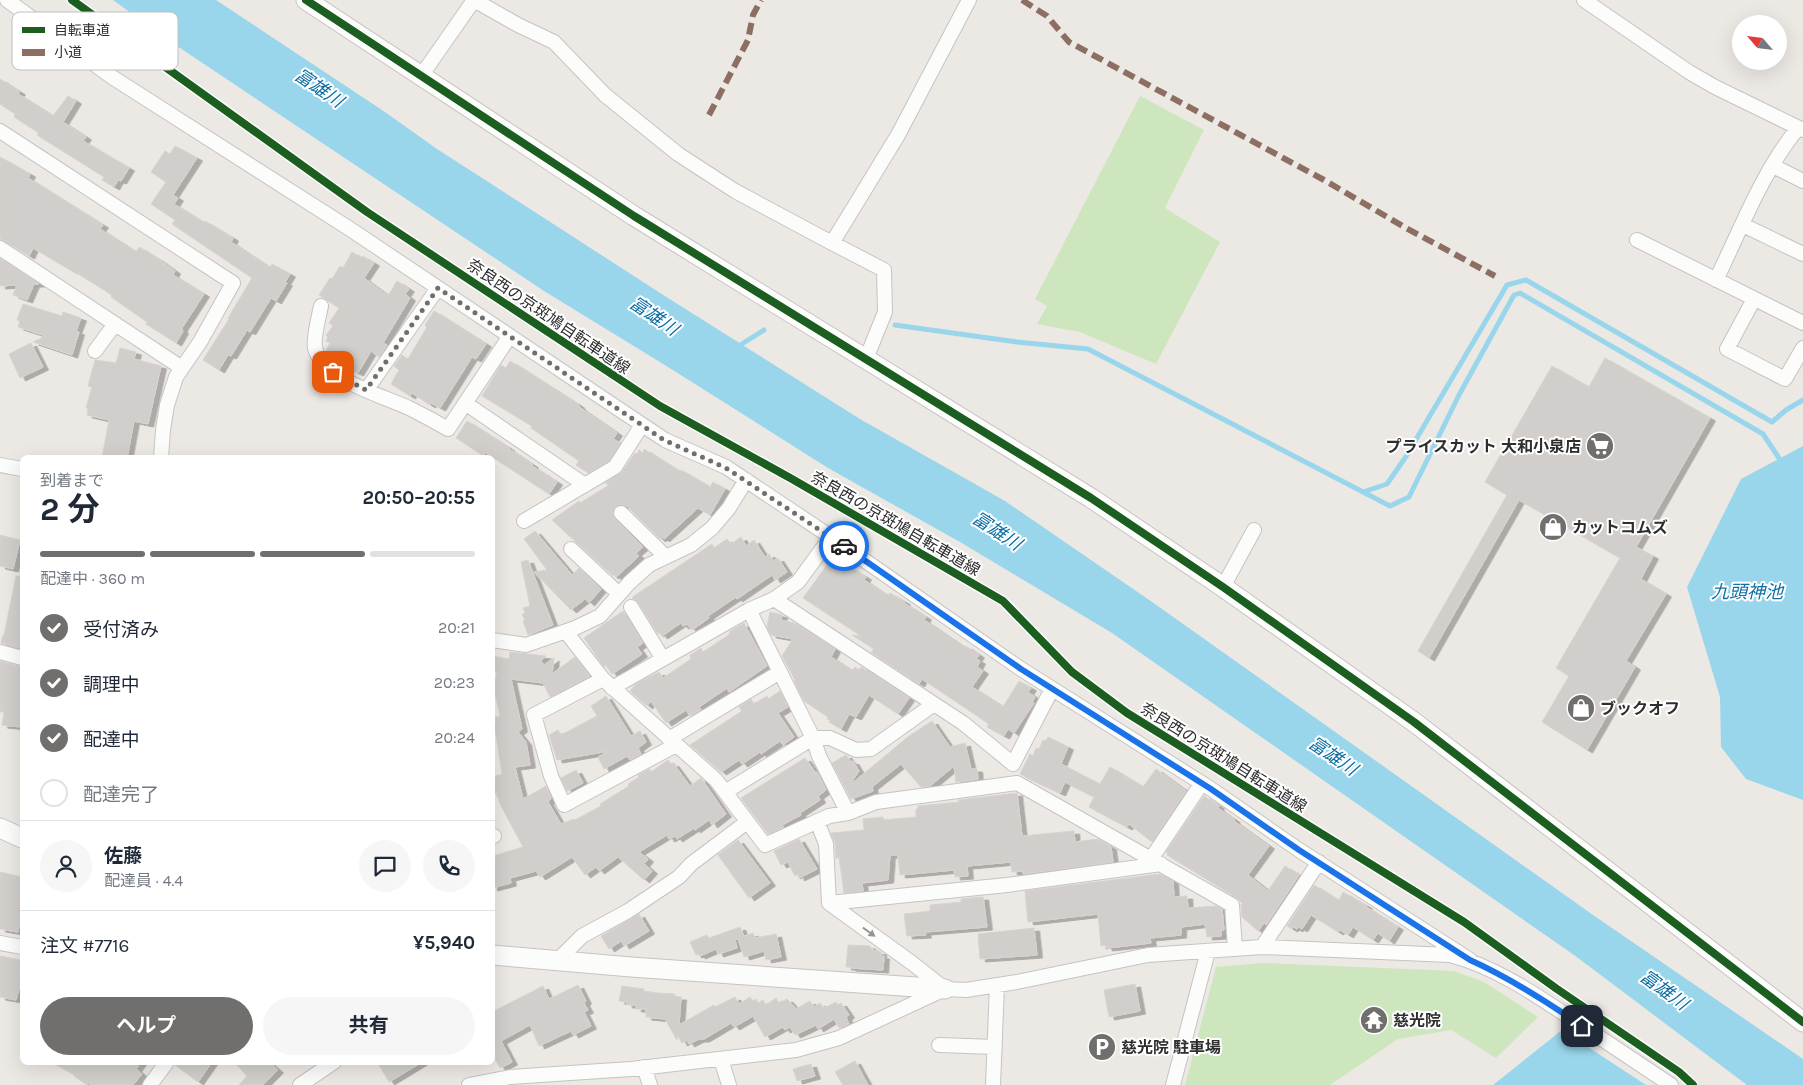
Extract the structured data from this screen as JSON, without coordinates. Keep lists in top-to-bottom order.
{
  "streets": {
    "cycle path": ["奈良西の京斑鳩自転車道線"]
  },
  "water": ["富雄川", "九頭神池"],
  "places": {
    "supermarket": ["プライスカット 大和小泉店"],
    "shop": ["カットコムズ", "ブックオフ"],
    "temple": ["慈光院"],
    "parking": ["慈光院 駐車場"]
  },
  "legend": ["自転車道", "小道"],
  "north": "top left",
  "page": {
    "heading": ["2 分", "到着まで", "20:50–20:55"],
    "panel": [
      "佐藤",
      "配達員 · 4.4",
      "注文 #7716",
      "¥5,940"
    ],
    "bar": "配達中 · 360 m",
    "list": [
      ["受付済み", "20:21"],
      ["調理中", "20:23"],
      ["配達中", "20:24"],
      "配達完了"
    ],
    "buttons": ["ヘルプ", "共有"]
  }
}
